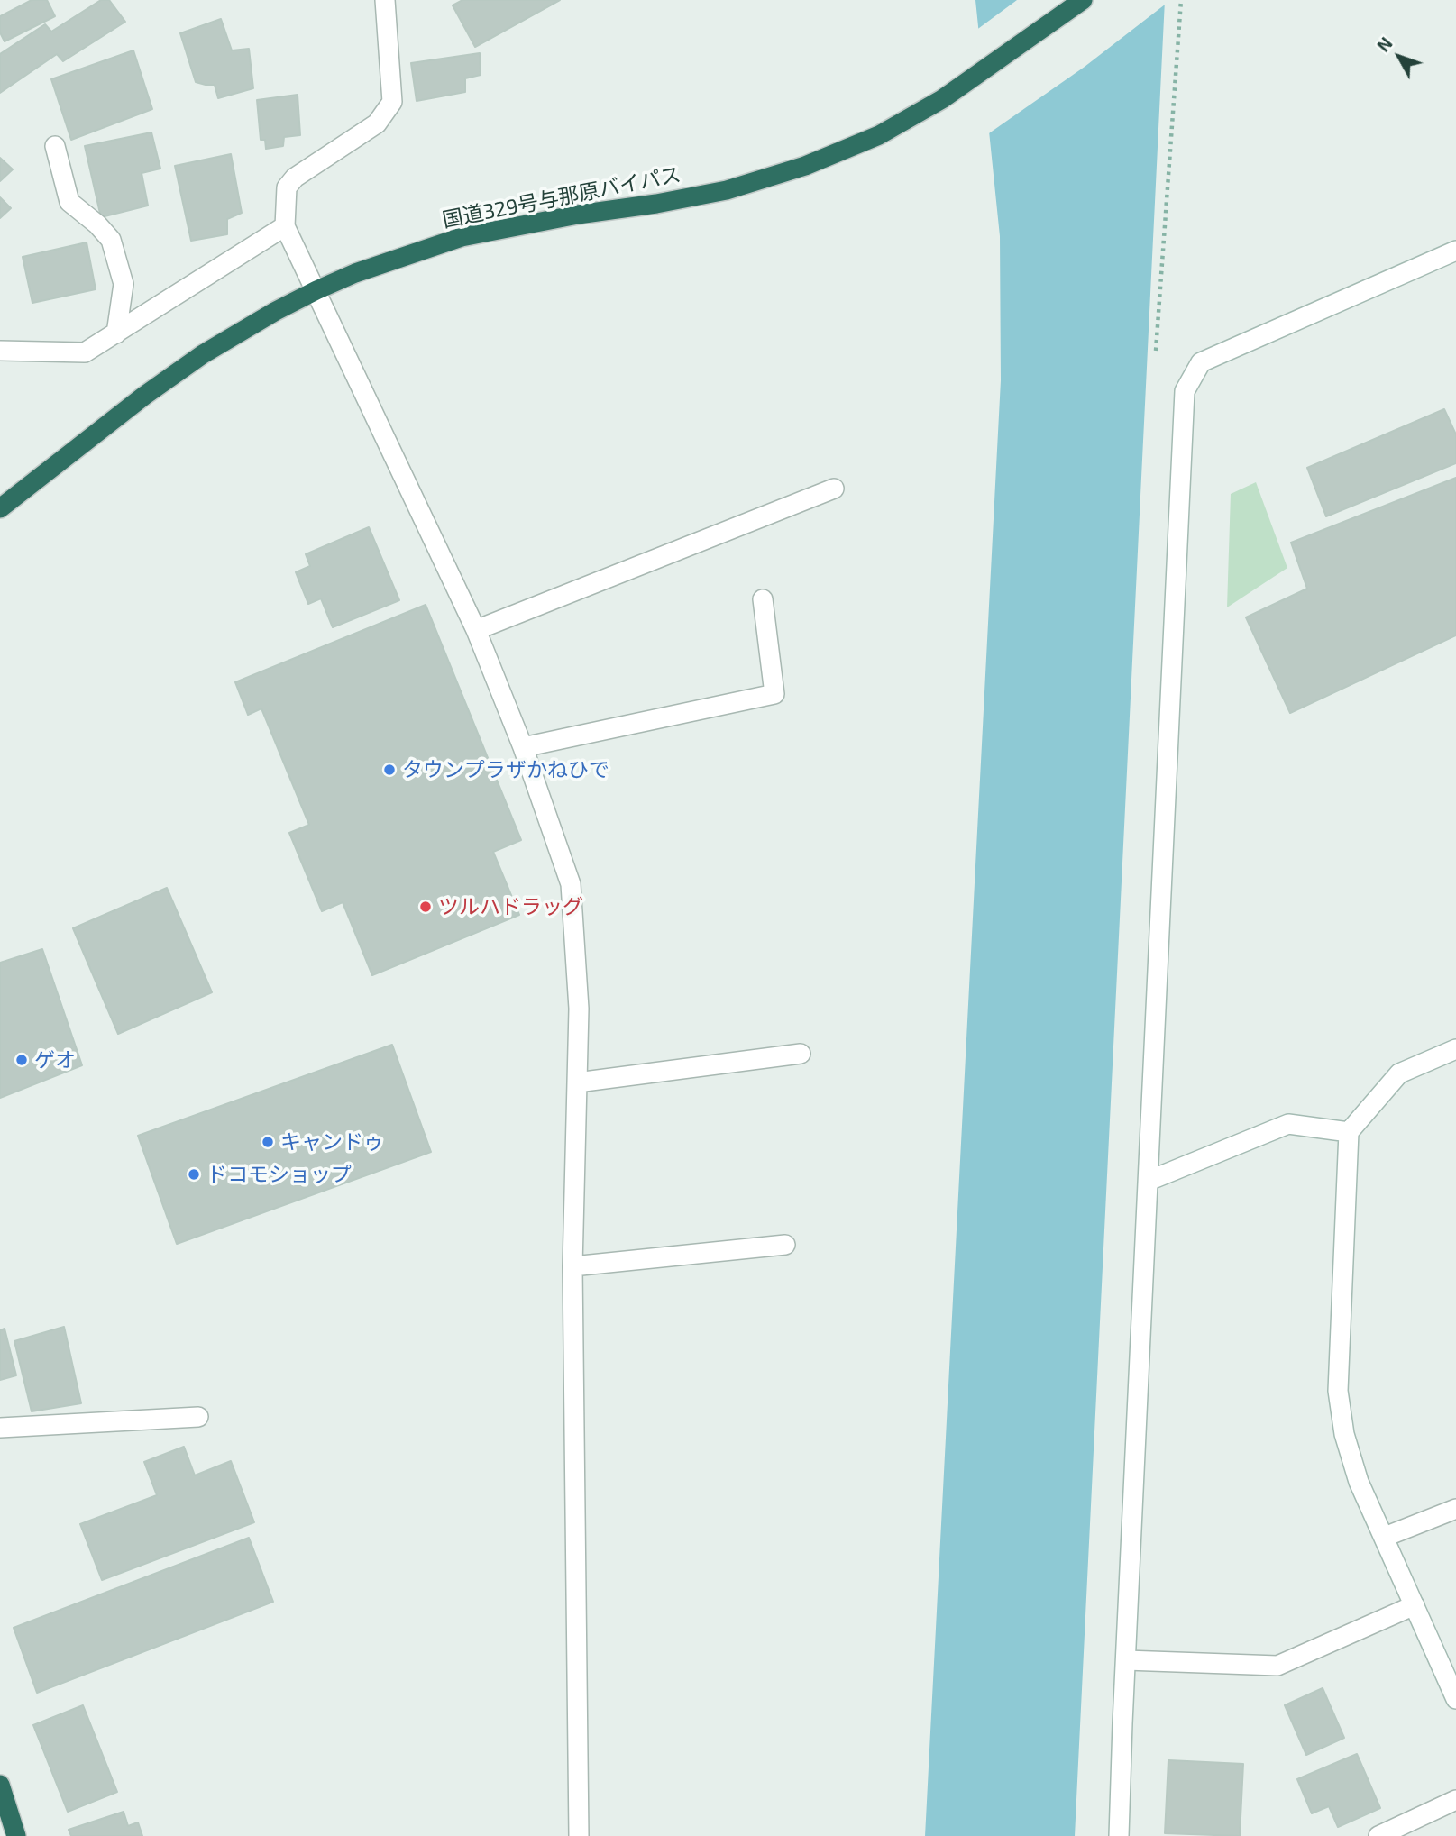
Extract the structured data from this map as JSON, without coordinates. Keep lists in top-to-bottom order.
{
  "streets": {
    "highway": ["国道329号与那原バイパス"]
  },
  "places": [
    "タウンプラザかねひで",
    "ツルハドラッグ",
    "ゲオ",
    "キャンドゥ",
    "ドコモショップ"
  ],
  "north": "top left"
}
